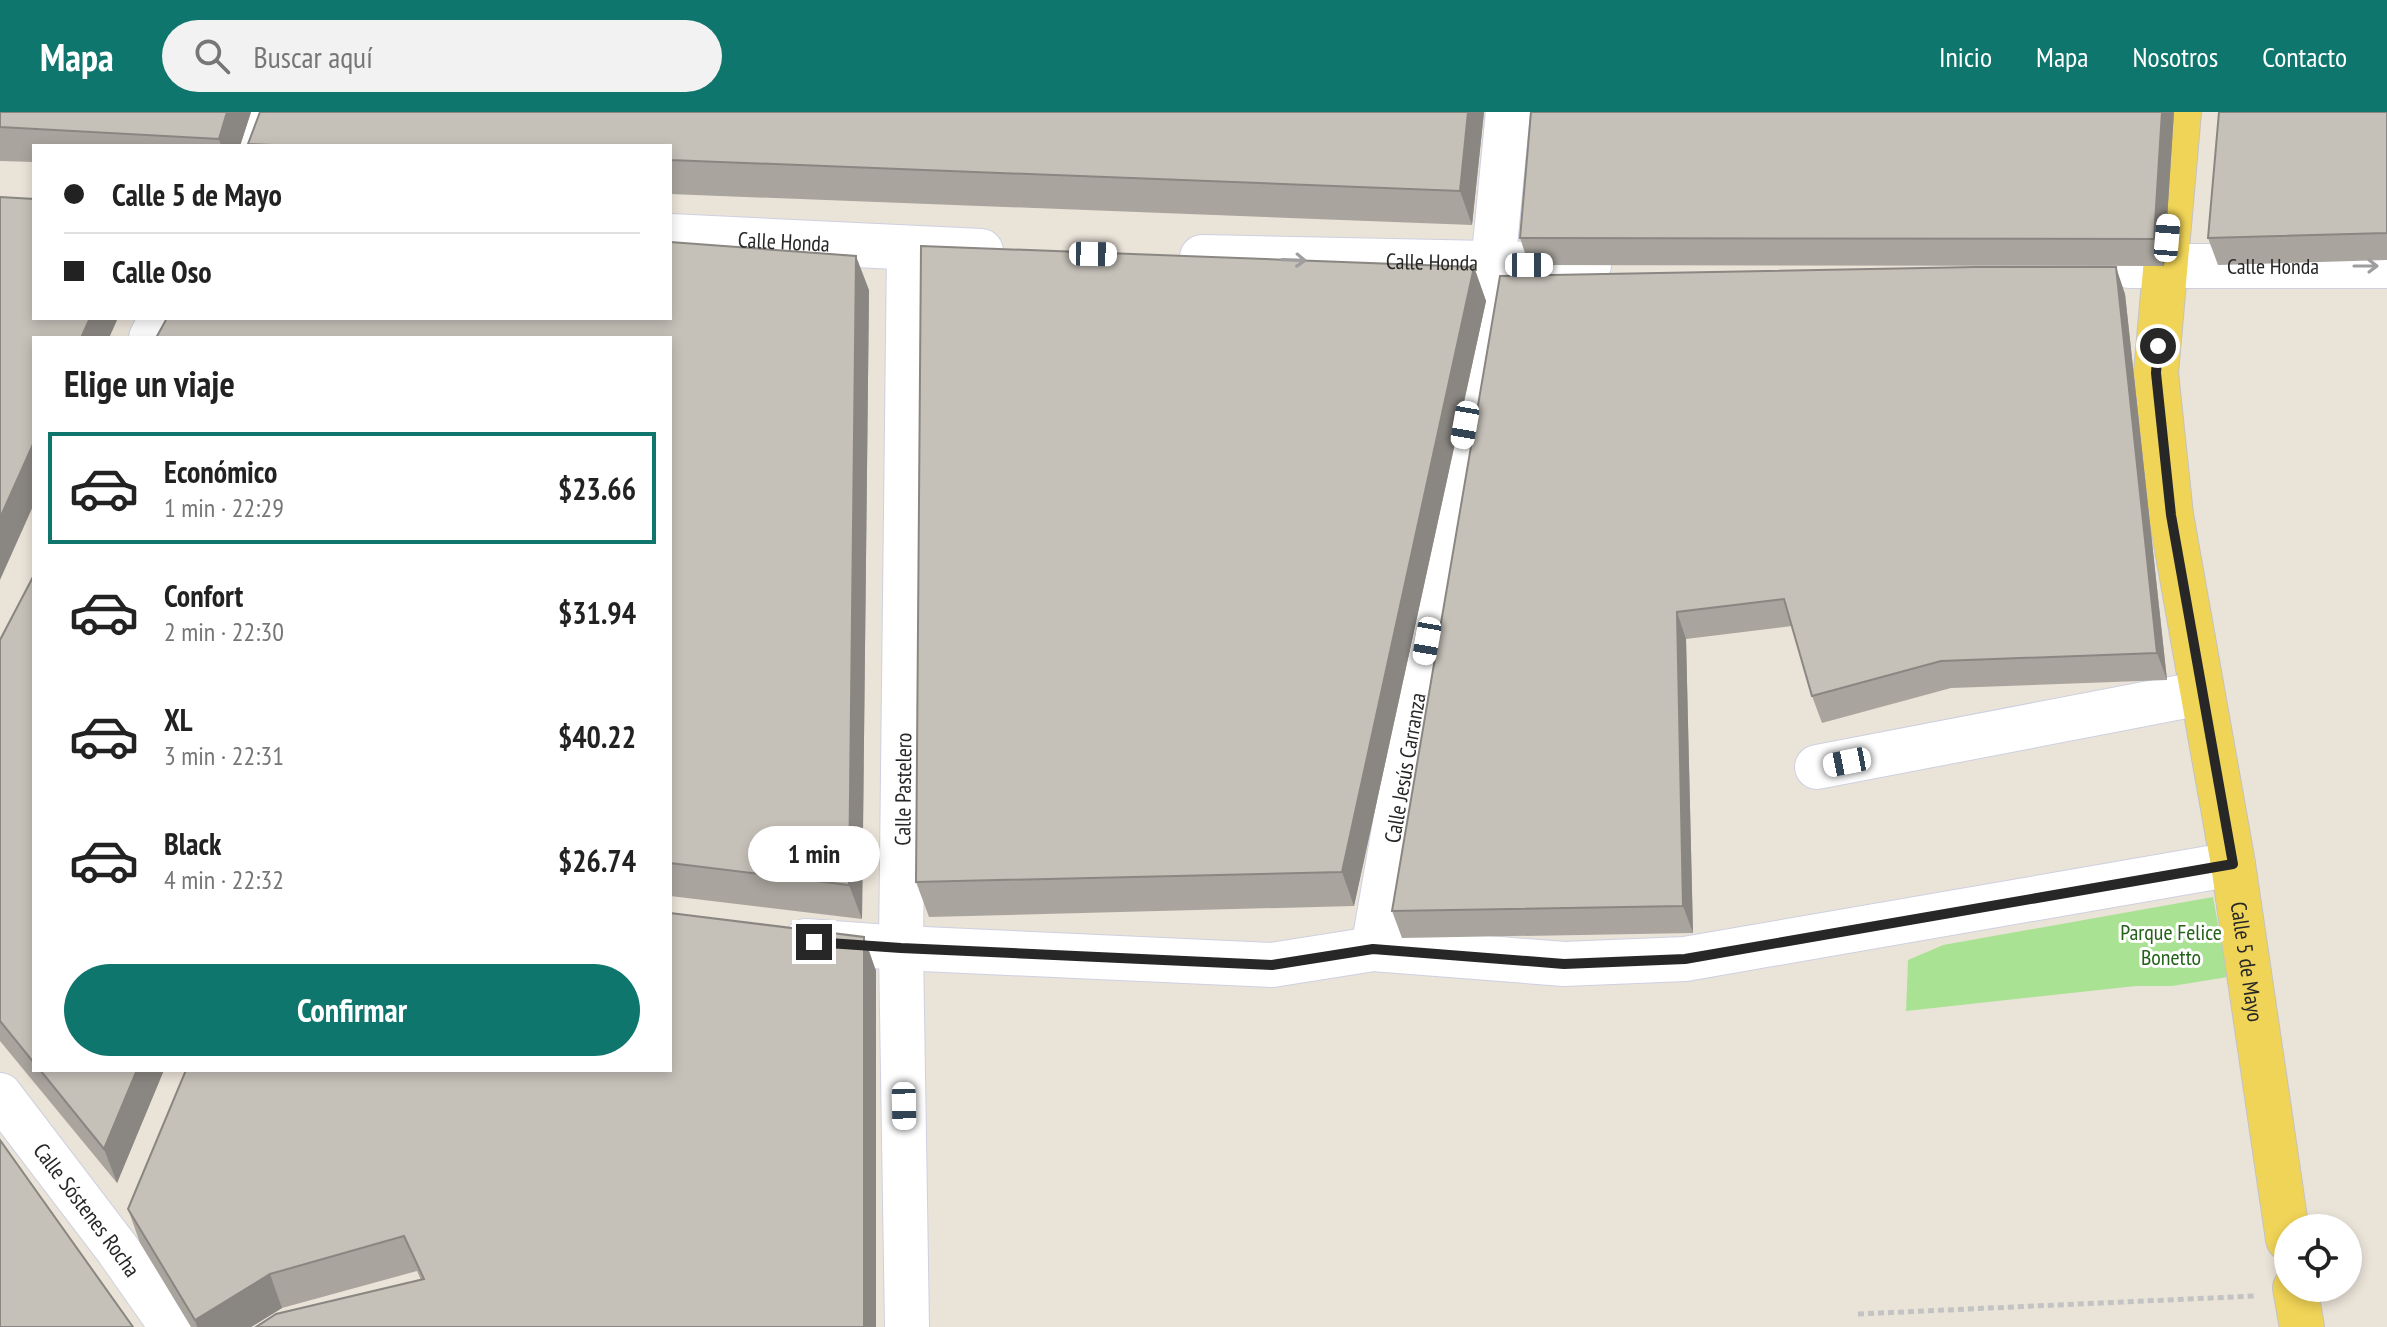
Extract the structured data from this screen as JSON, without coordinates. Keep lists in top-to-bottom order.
{
  "streets": {
    "main road": ["Calle 5 de Mayo"],
    "street": [
      "Calle Honda",
      "Calle Jesús Carranza",
      "Calle Pastelero",
      "Calle Sóstenes Rocha"
    ]
  },
  "crossings": [
    ["Calle Honda", "Calle Jesús Carranza"],
    ["Calle Honda", "Calle Pastelero"],
    ["Calle Honda", "Calle 5 de Mayo"]
  ],
  "one_way": ["Calle Honda"],
  "parks": ["Parque Felice Bonetto"],
  "page": {
    "header": "Mapa",
    "search": "Buscar aquí",
    "nav": [
      "Inicio",
      "Mapa",
      "Nosotros",
      "Contacto"
    ],
    "banner": ["Calle 5 de Mayo", "Calle Oso"],
    "heading": "Elige un viaje",
    "list": [
      {
        "name": "Económico",
        "note": "1 min · 22:29",
        "value": "$23.66"
      },
      {
        "name": "Confort",
        "note": "2 min · 22:30",
        "value": "$31.94"
      },
      {
        "name": "XL",
        "note": "3 min · 22:31",
        "value": "$40.22"
      },
      {
        "name": "Black",
        "note": "4 min · 22:32",
        "value": "$26.74"
      }
    ],
    "bubble": "1 min",
    "buttons": "Confirmar"
  }
}
